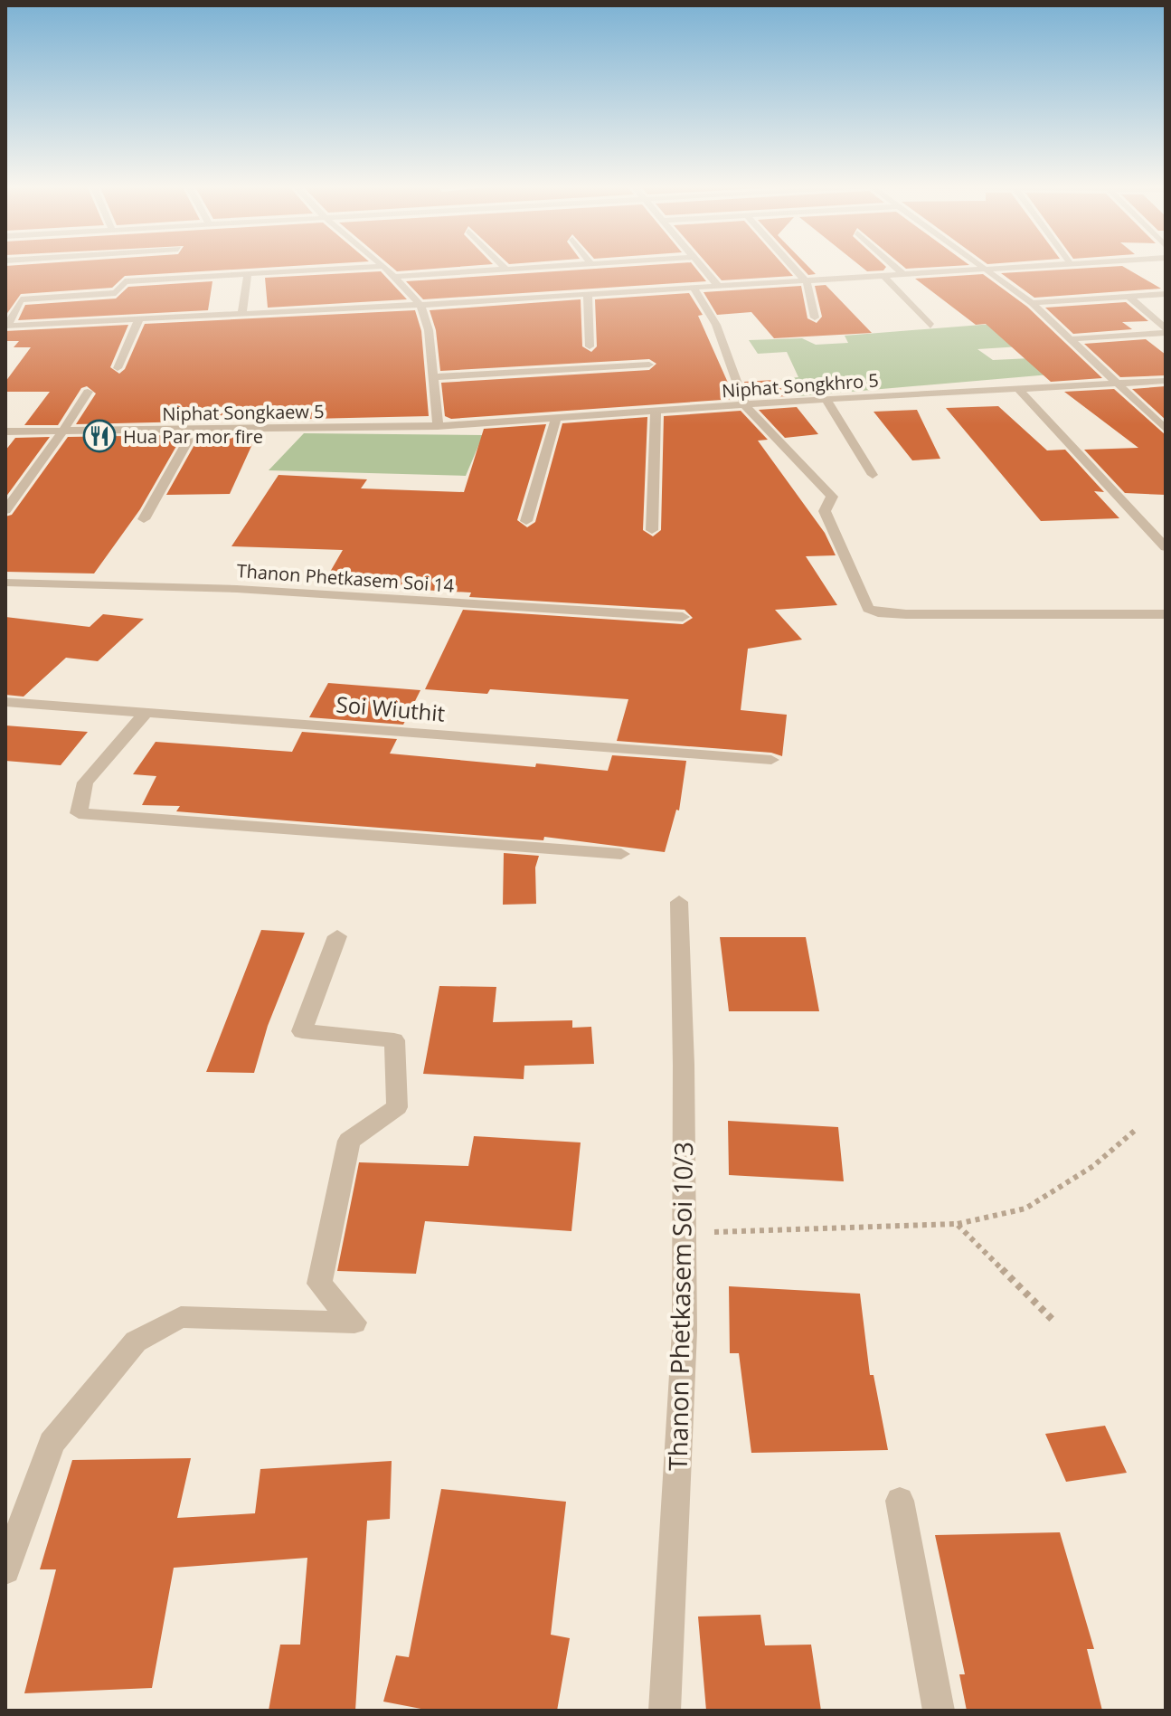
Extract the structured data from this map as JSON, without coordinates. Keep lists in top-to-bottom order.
{
  "streets": {
    "street": [
      "Niphat Songkhro 5",
      "Niphat Songkaew 5",
      "Thanon Phetkasem Soi 14",
      "Soi Wiuthit",
      "Thanon Phetkasem Soi 10/3"
    ]
  },
  "crossings": [
    ["Niphat Songkhro 5", "Niphat Songkaew 5"]
  ],
  "places": {
    "restaurant": ["Hua Par mor fire"]
  }
}
